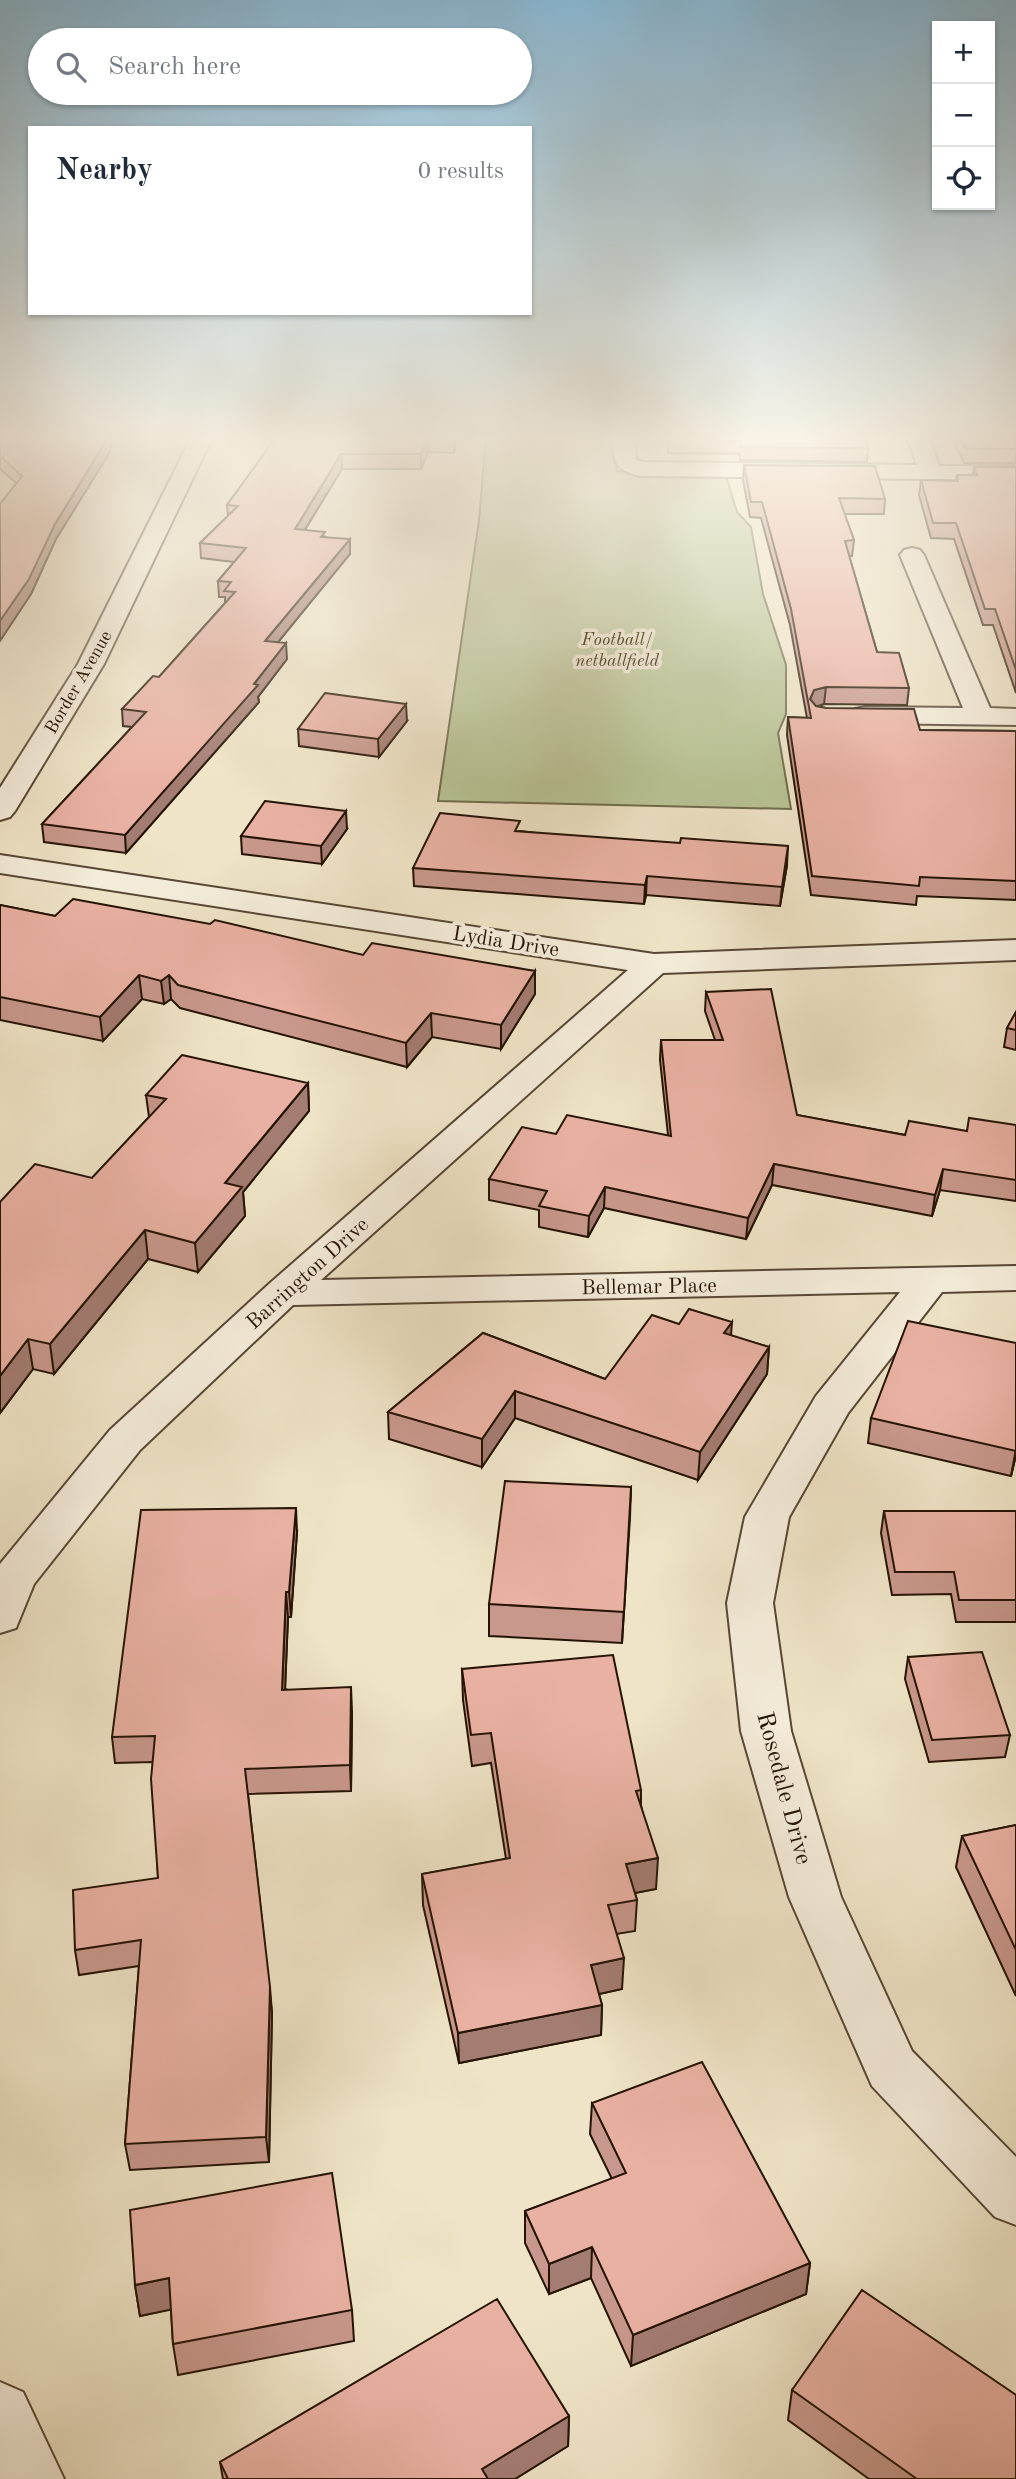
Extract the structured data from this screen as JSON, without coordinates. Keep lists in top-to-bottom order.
{
  "streets": {
    "street": [
      "Border Avenue",
      "Lydia Drive",
      "Barrington Drive",
      "Bellemar Place",
      "Rosedale Drive"
    ]
  },
  "crossings": [
    ["Lydia Drive", "Barrington Drive"],
    ["Barrington Drive", "Bellemar Place"],
    ["Bellemar Place", "Rosedale Drive"]
  ],
  "parks": ["Football/ netballfield"],
  "page": {
    "map_buttons": ["+", "−"],
    "search": "Search here",
    "heading": ["Nearby", "0 results"]
  }
}
